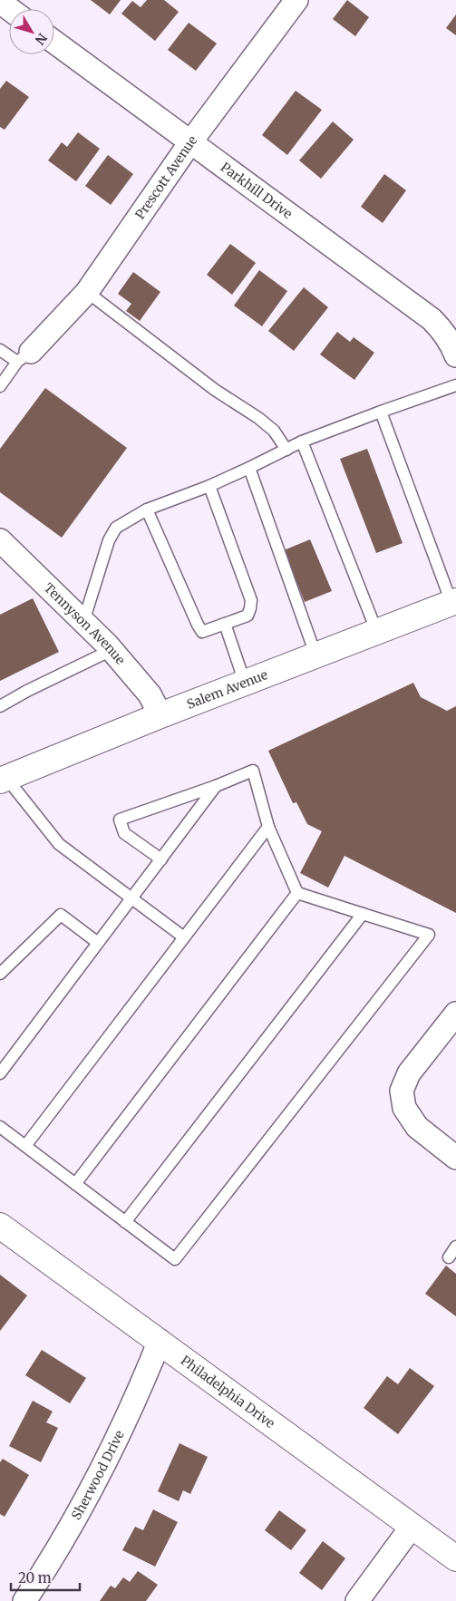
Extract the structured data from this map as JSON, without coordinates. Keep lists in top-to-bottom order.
{
  "streets": {
    "main road": ["Salem Avenue", "Philadelphia Drive"],
    "street": [
      "Prescott Avenue",
      "Parkhill Drive",
      "Tennyson Avenue",
      "Sherwood Drive"
    ]
  },
  "crossings": [
    ["Prescott Avenue", "Parkhill Drive"],
    ["Tennyson Avenue", "Salem Avenue"],
    ["Philadelphia Drive", "Sherwood Drive"]
  ],
  "scale_bar": "20 m",
  "north": "bottom right"
}
